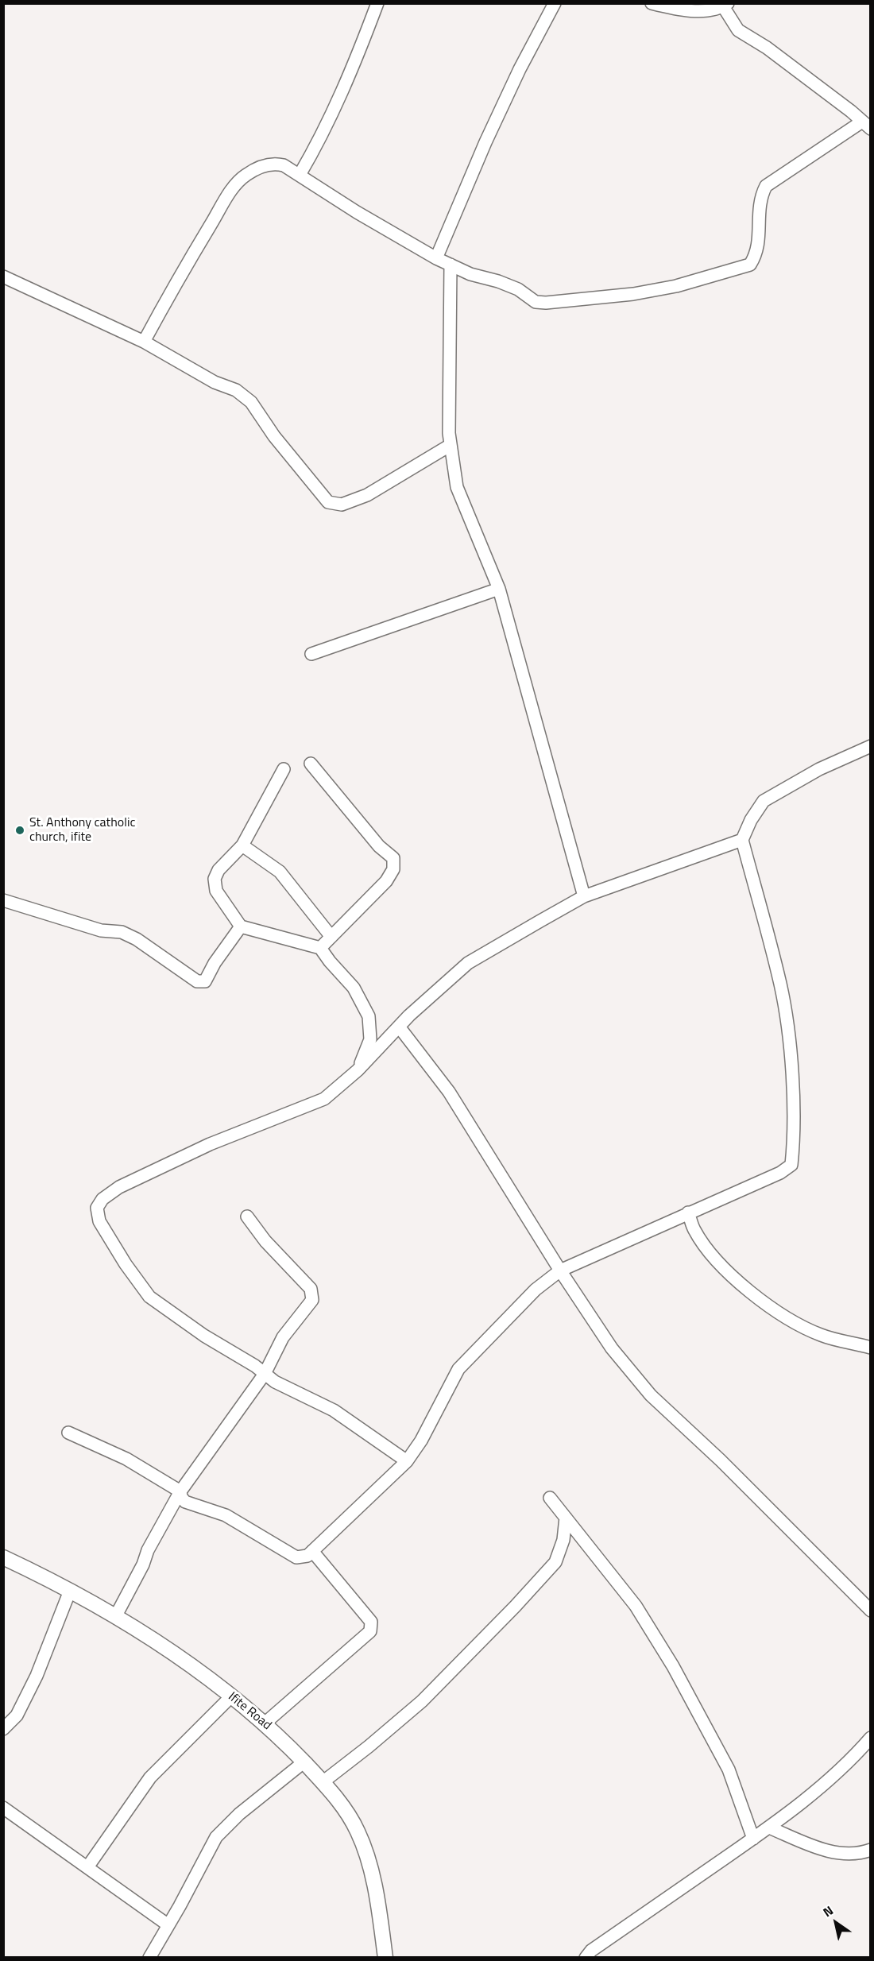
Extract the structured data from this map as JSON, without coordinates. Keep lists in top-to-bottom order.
{
  "streets": {
    "street": ["Ifite Road"]
  },
  "places": ["St. Anthony catholic church, ifite"],
  "north": "top left"
}
